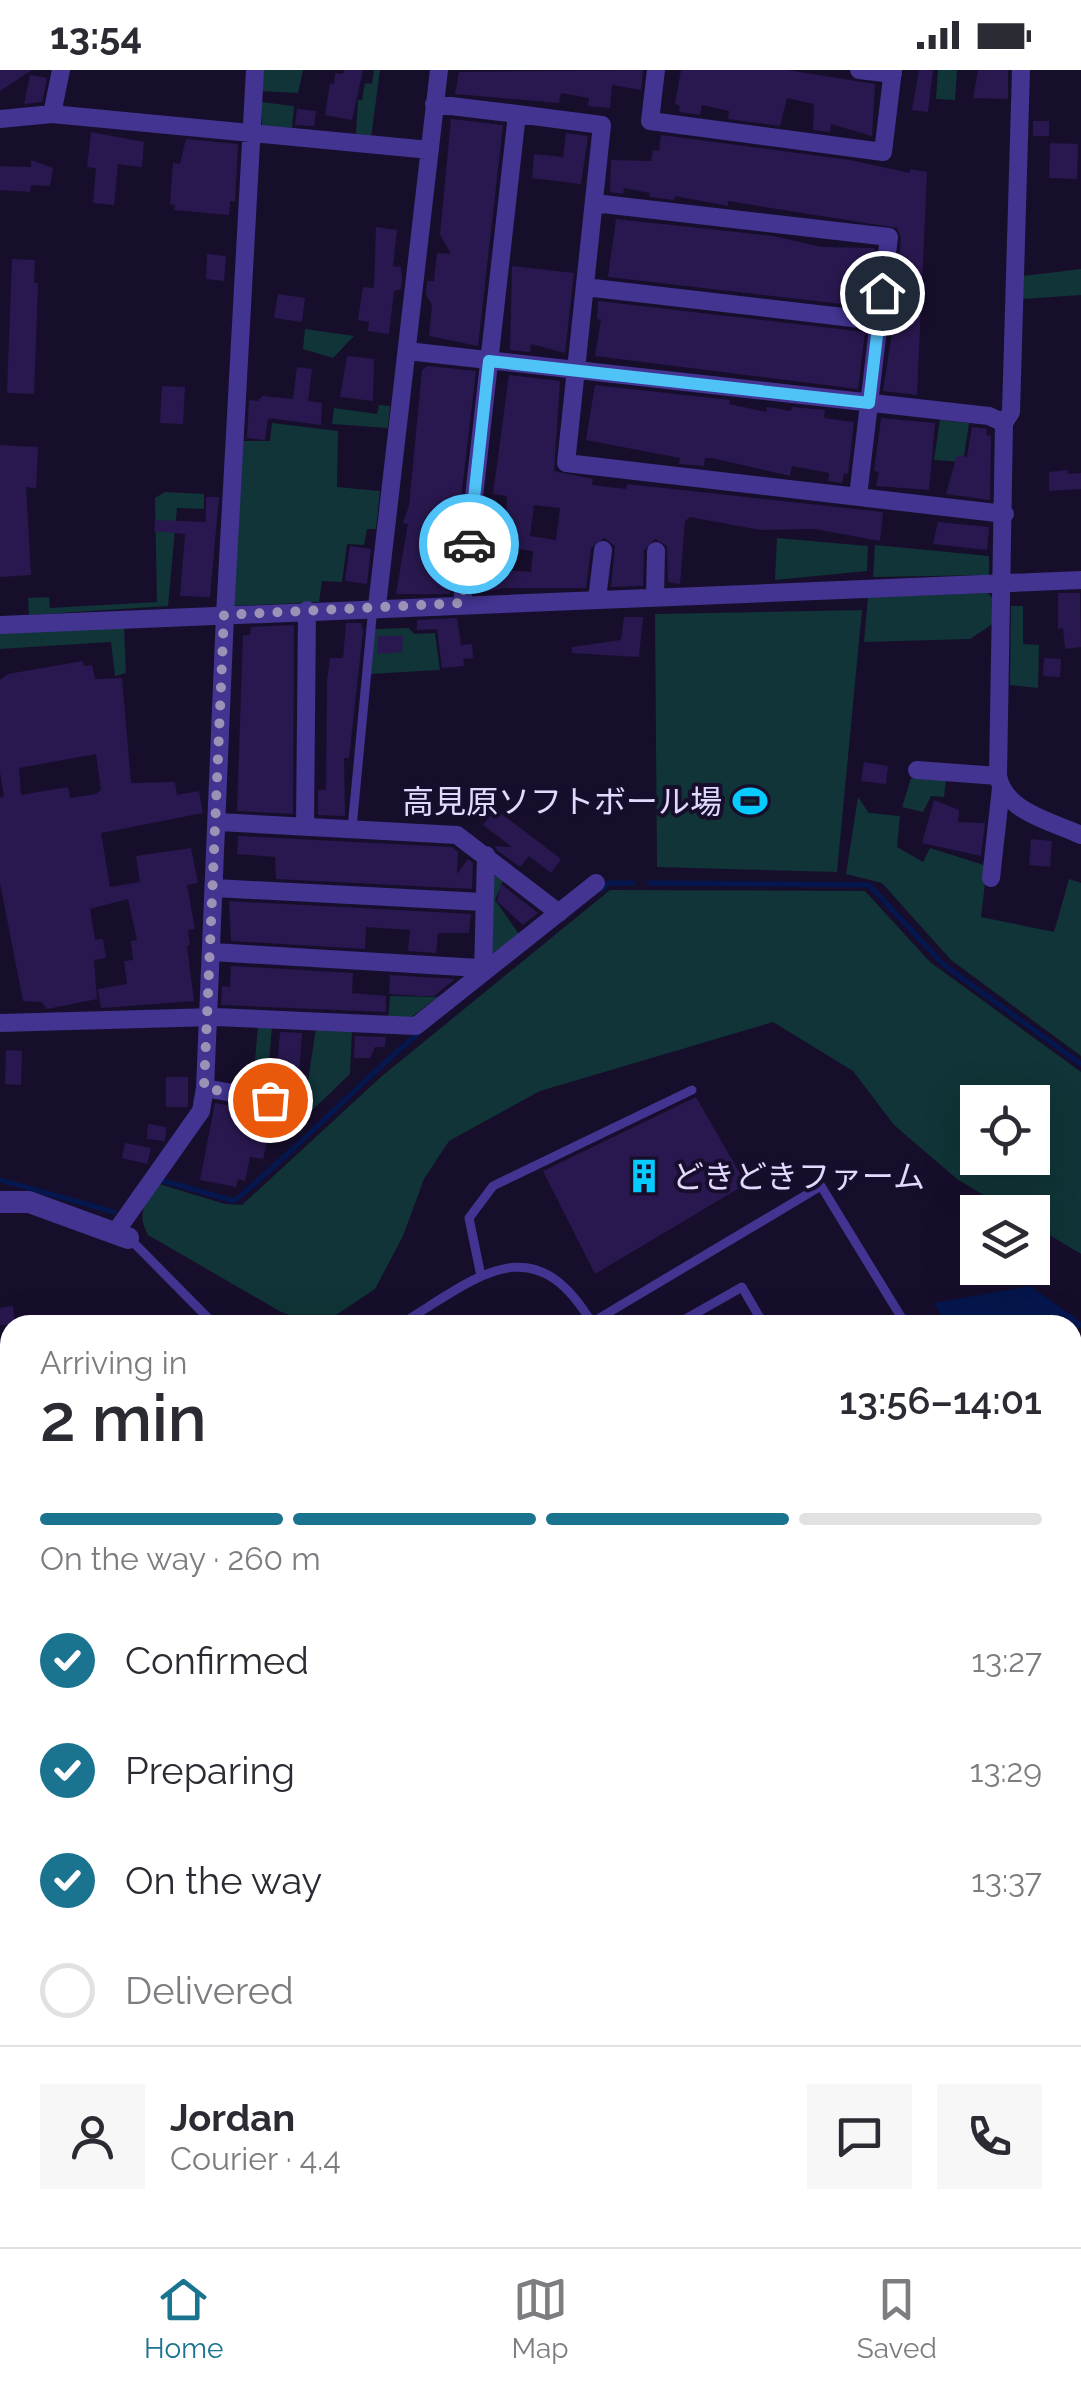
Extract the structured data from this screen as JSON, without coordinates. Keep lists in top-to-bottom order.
{
  "places": {
    "sports": ["高見原ソフトボール場"],
    "building": ["どきどきファーム"]
  },
  "page": {
    "status": "13:54",
    "heading": ["2 min", "Arriving in", "13:56–14:01"],
    "panel": ["Jordan", "Courier · 4.4"],
    "bar": "On the way · 260 m",
    "list": [
      ["Confirmed", "13:27"],
      ["Preparing", "13:29"],
      ["On the way", "13:37"],
      "Delivered"
    ],
    "tabs": ["Home", "Map", "Saved"]
  }
}
